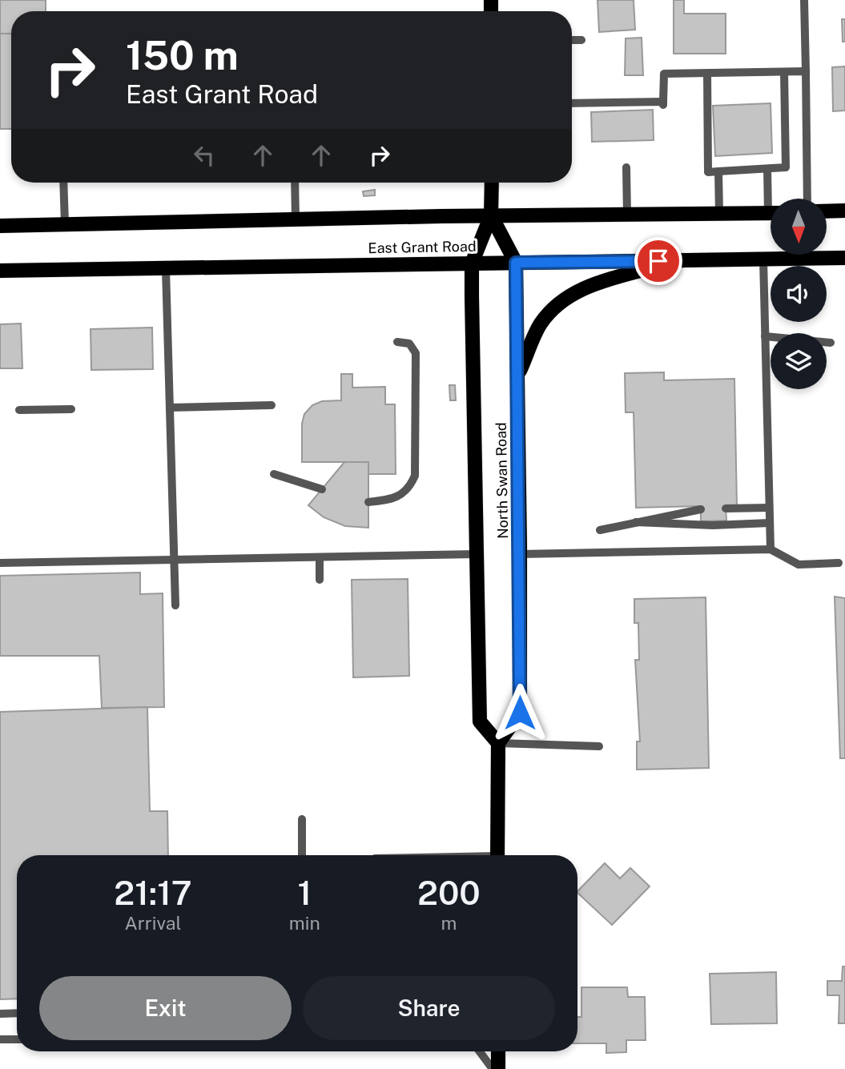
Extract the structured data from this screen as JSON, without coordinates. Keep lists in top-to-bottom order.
{
  "streets": {
    "main road": ["East Grant Road", "North Swan Road"]
  },
  "crossings": [
    ["East Grant Road", "North Swan Road"]
  ],
  "north": "bottom",
  "page": {
    "turn": ["150 m", "East Grant Road"],
    "eta": [
      "21:17",
      "Arrival",
      "1",
      "min",
      "200",
      "m"
    ],
    "buttons": ["Exit", "Share"]
  }
}
